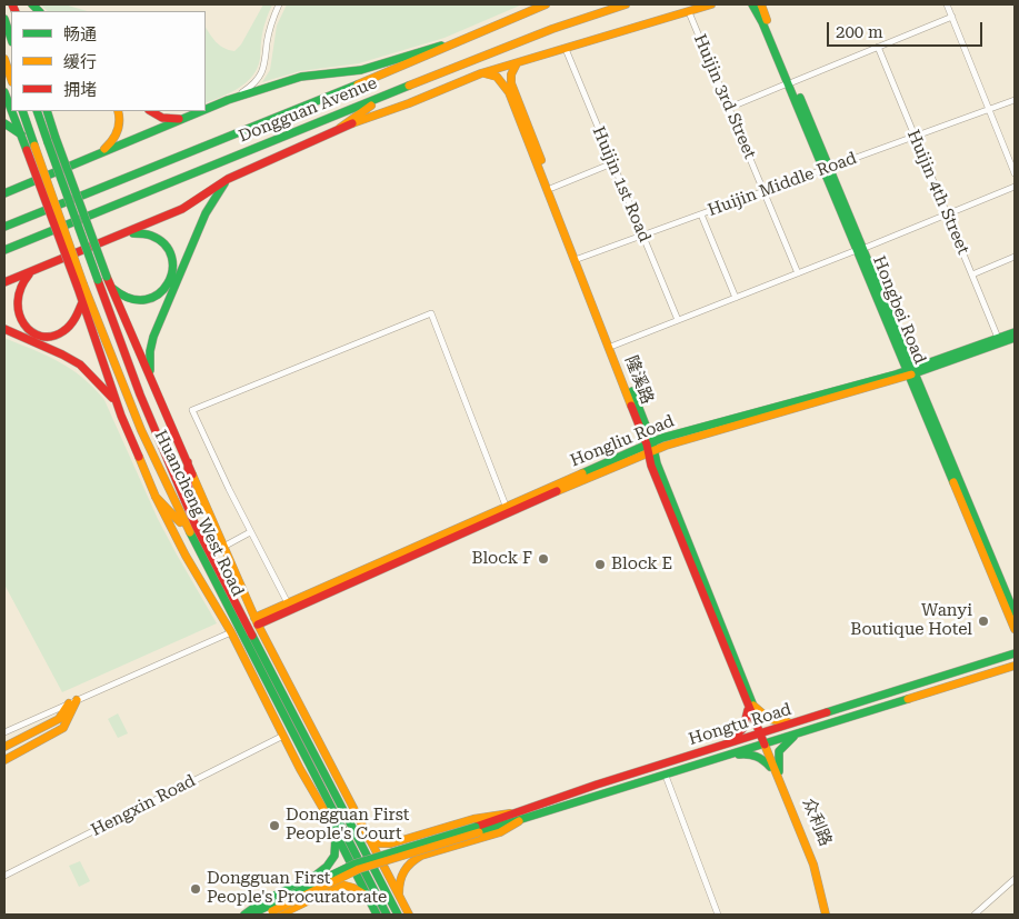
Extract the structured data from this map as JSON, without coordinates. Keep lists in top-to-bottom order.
{
  "streets": {
    "main road": [
      "Dongguan Avenue",
      "Hongbei Road",
      "隆溪路",
      "Hongliu Road",
      "Huancheng West Road",
      "Hongtu Road",
      "众利路"
    ],
    "street": [
      "Huijin 3rd Street",
      "Huijin 1st Road",
      "Huijin Middle Road",
      "Huijin 4th Street",
      "Hengxin Road"
    ]
  },
  "crossings": [
    ["Huijin 3rd Street", "Huijin Middle Road"],
    ["Huijin 1st Road", "Huijin Middle Road"],
    ["Huijin Middle Road", "Huijin 4th Street"],
    ["Huijin Middle Road", "Hongbei Road"],
    ["Huijin Middle Road", "隆溪路"],
    ["Huijin 4th Street", "Hongliu Road"],
    ["Hongbei Road", "Hongliu Road"],
    ["隆溪路", "Hongliu Road"],
    ["隆溪路", "Hongtu Road"],
    ["隆溪路", "众利路"],
    ["Hongtu Road", "众利路"]
  ],
  "places": [
    "Block F",
    "Block E",
    "Wanyi Boutique Hotel",
    "Dongguan First People's Court",
    "Dongguan First People's Procuratorate"
  ],
  "legend": ["畅通", "缓行", "拥堵"],
  "scale_bar": "200 m"
}
